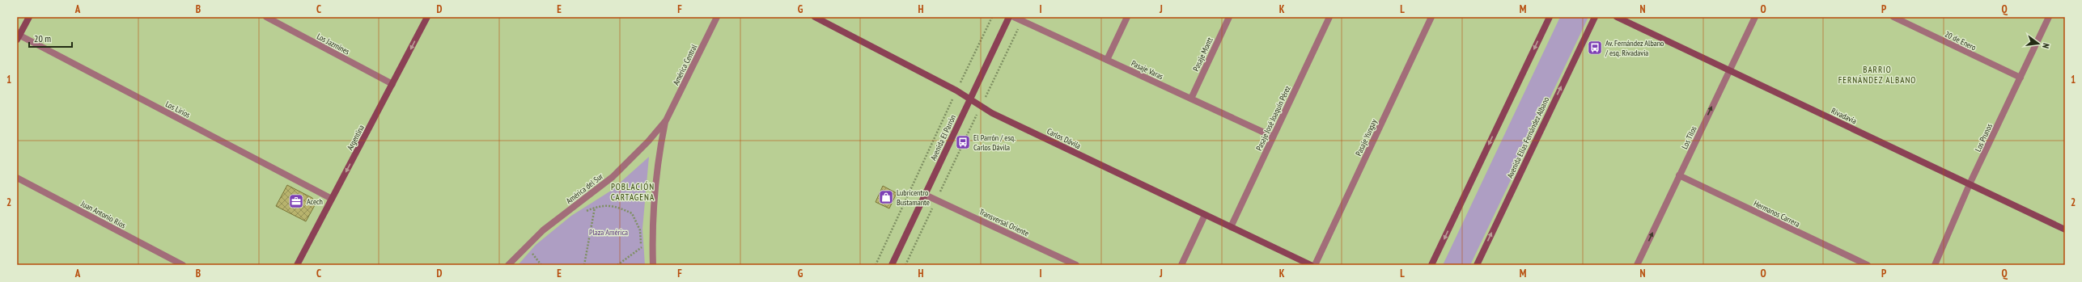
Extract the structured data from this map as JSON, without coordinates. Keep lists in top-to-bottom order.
{
  "streets": {
    "street": [
      "20 de Enero",
      "Los Jazmines",
      "Pasaje Montt",
      "América Central",
      "Pasaje Varas",
      "Los Lirios",
      "Rivadavia",
      "Pasaje José Joaquín Pérez",
      "Argentina",
      "Avenida El Parrón",
      "Pasaje Yungay",
      "Avenida Elías Fernández Albano",
      "Los Tilos",
      "Los Prunos",
      "Carlos Dávila",
      "América del Sur",
      "Hermanos Carrera",
      "Juan Antonio Ríos",
      "Transversal Oriente"
    ]
  },
  "crossings": [
    ["20 de Enero", "Los Prunos"],
    ["Los Jazmines", "Argentina"],
    ["Pasaje Montt", "Pasaje Varas"],
    ["América Central", "América del Sur"],
    ["Pasaje Varas", "Pasaje José Joaquín Pérez"],
    ["Los Lirios", "Argentina"],
    ["Rivadavia", "Los Tilos"],
    ["Rivadavia", "Los Prunos"],
    ["Pasaje José Joaquín Pérez", "Carlos Dávila"],
    ["Avenida El Parrón", "Carlos Dávila"],
    ["Avenida El Parrón", "Transversal Oriente"],
    ["Los Tilos", "Hermanos Carrera"]
  ],
  "one_way": ["Argentina", "Los Tilos"],
  "districts": ["BARRIO FERNÁNDEZ ALBANO", "POBLACIÓN CARTAGENA"],
  "parks": ["Plaza América"],
  "places": {
    "bus stop": ["Av. Fernández Albano / esq. Rivadavia", "El Parrón / esq. Carlos Dávila"],
    "shop": ["Lubricentro Bustamante"],
    "office": ["Acech"]
  },
  "scale_bar": "20 m",
  "north": "right",
  "grid": {
    "columns": [
      "A",
      "B",
      "C",
      "D",
      "E",
      "F",
      "G",
      "H",
      "I",
      "J",
      "K",
      "L",
      "M",
      "N",
      "O",
      "P",
      "Q"
    ],
    "rows": ["1", "2"]
  }
}
